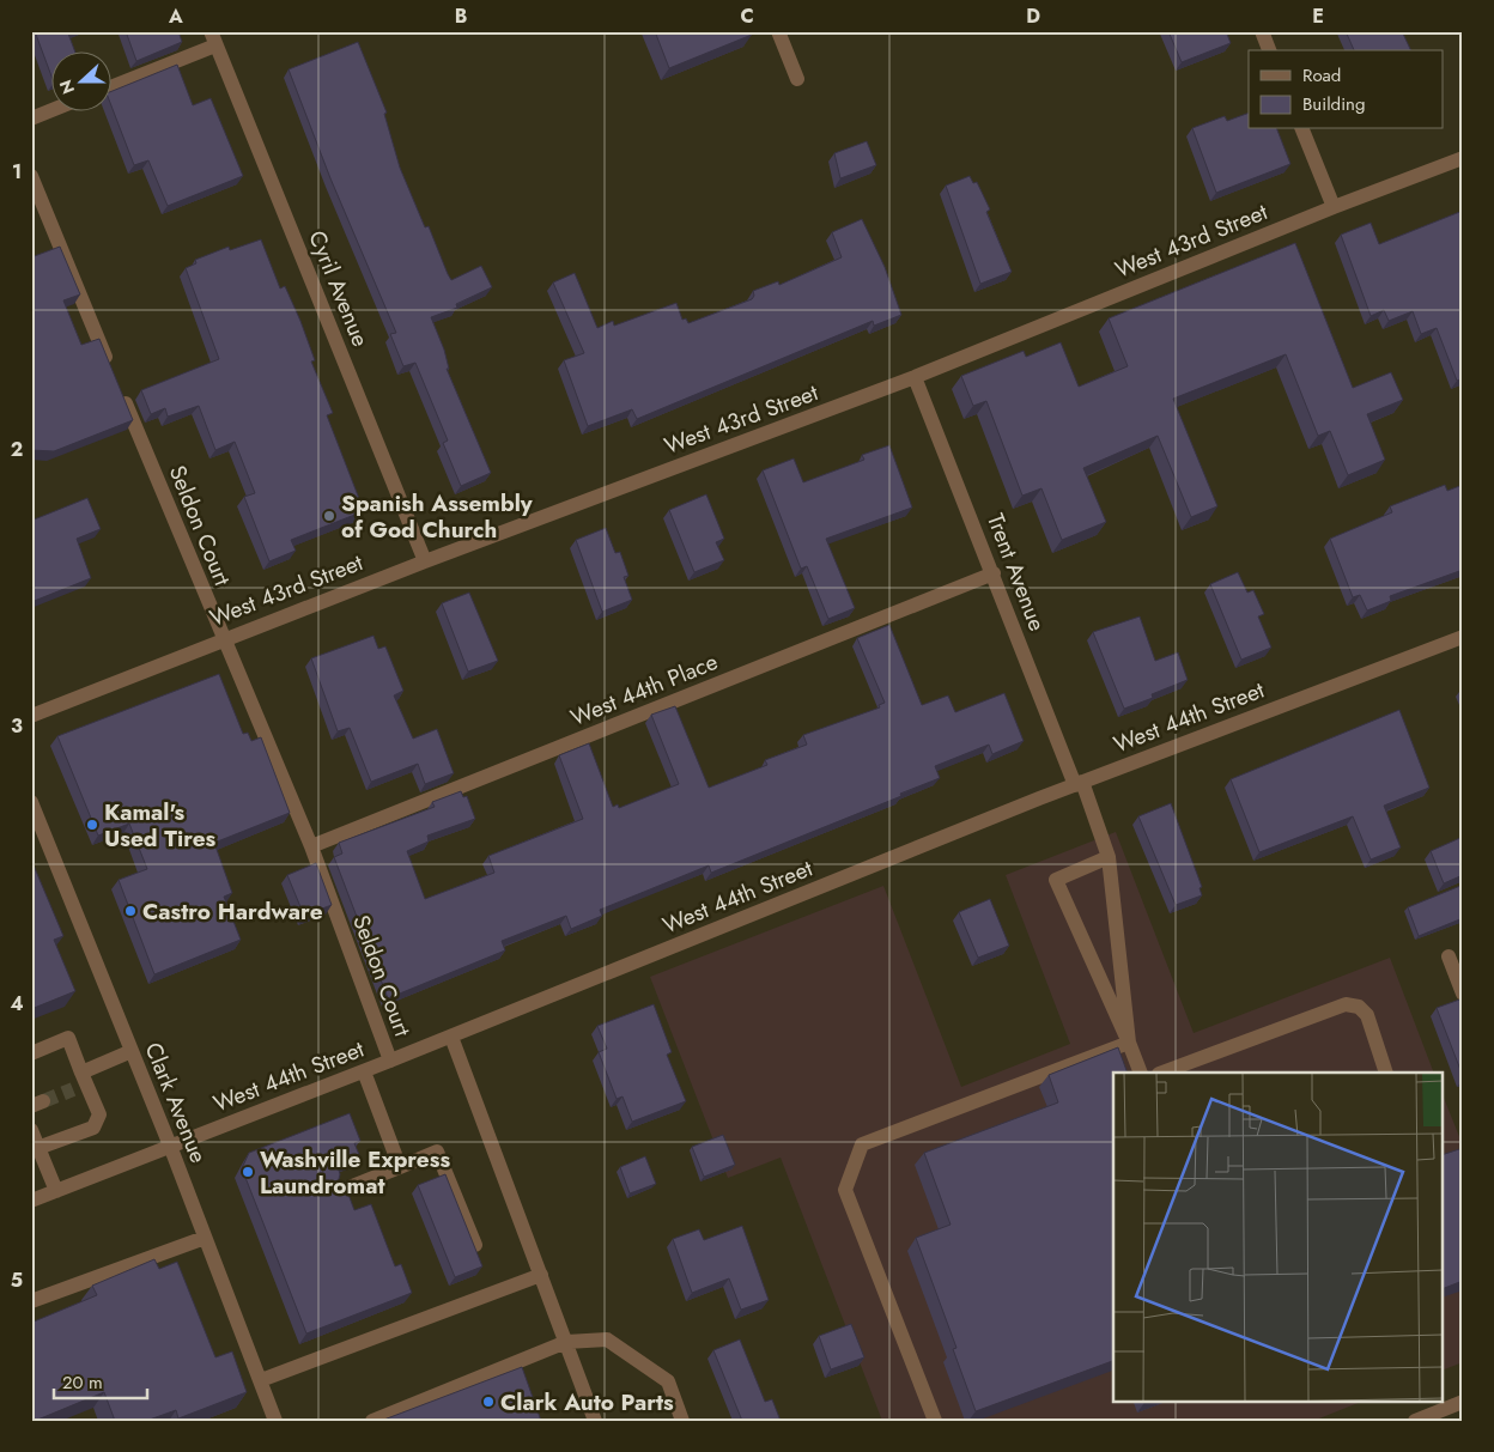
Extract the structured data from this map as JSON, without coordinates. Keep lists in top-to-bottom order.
{
  "streets": {
    "street": [
      "West 43rd Street",
      "Cyril Avenue",
      "Seldon Court",
      "Trent Avenue",
      "West 44th Place",
      "West 44th Street",
      "Clark Avenue"
    ]
  },
  "crossings": [
    ["West 43rd Street", "Cyril Avenue"],
    ["West 43rd Street", "Seldon Court"],
    ["West 43rd Street", "Trent Avenue"],
    ["Seldon Court", "West 44th Place"],
    ["Seldon Court", "West 44th Street"],
    ["Trent Avenue", "West 44th Place"],
    ["Trent Avenue", "West 44th Street"],
    ["West 44th Street", "Clark Avenue"]
  ],
  "places": [
    "Spanish Assembly of God Church",
    "Kamal's Used Tires",
    "Castro Hardware",
    "Washville Express Laundromat",
    "Clark Auto Parts"
  ],
  "legend": ["Road", "Building"],
  "scale_bar": "20 m",
  "north": "left",
  "grid": {
    "columns": [
      "A",
      "B",
      "C",
      "D",
      "E"
    ],
    "rows": [
      "1",
      "2",
      "3",
      "4",
      "5"
    ]
  }
}
